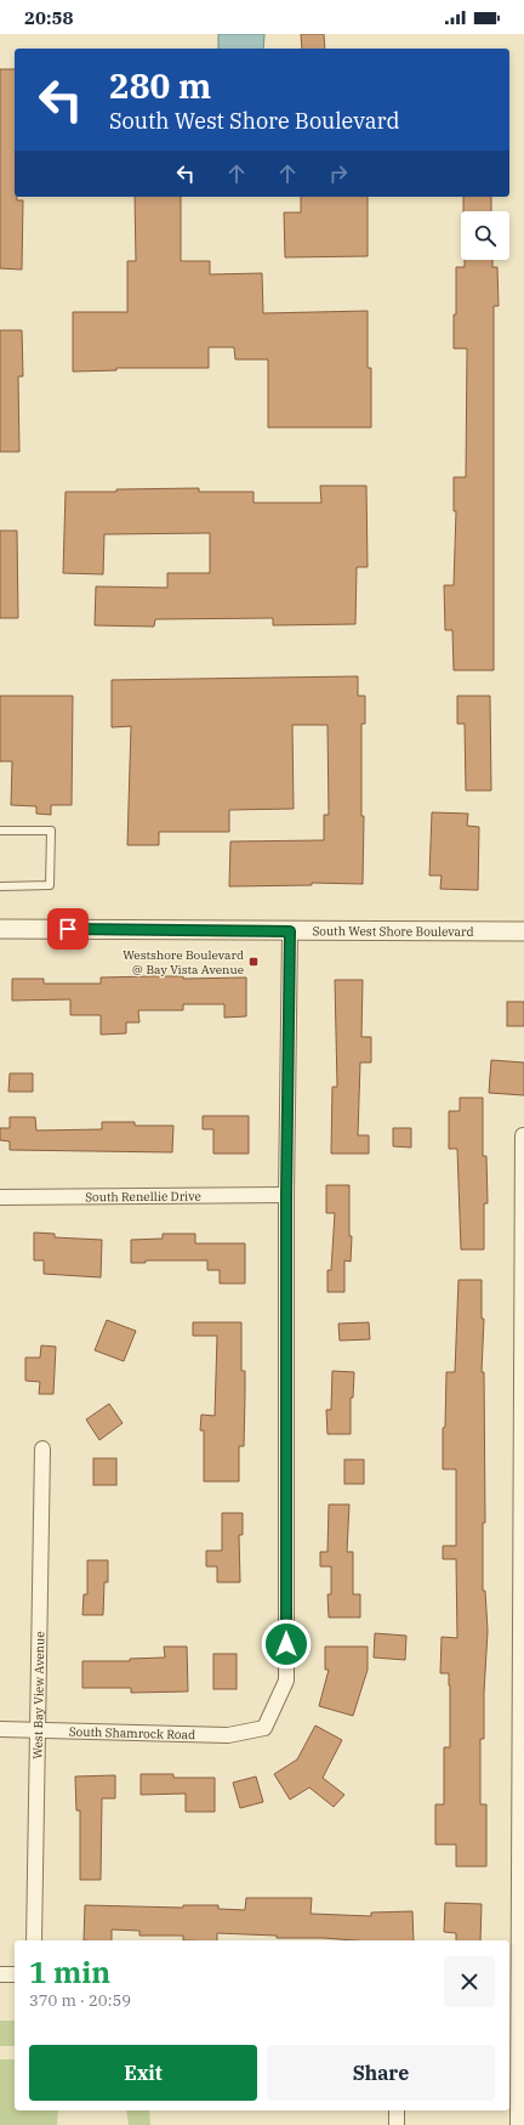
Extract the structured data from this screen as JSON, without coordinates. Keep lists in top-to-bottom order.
{
  "streets": {
    "street": [
      "South West Shore Boulevard",
      "South Renellie Drive",
      "West Bay View Avenue",
      "South Shamrock Road"
    ]
  },
  "crossings": [
    ["South Renellie Drive", "South Shamrock Road"],
    ["West Bay View Avenue", "South Shamrock Road"]
  ],
  "places": {
    "transit": ["Westshore Boulevard @ Bay Vista Avenue"]
  },
  "page": {
    "status": "20:58",
    "turn": ["280 m", "South West Shore Boulevard"],
    "heading": ["1 min", "370 m · 20:59"],
    "buttons": ["Exit", "Share"]
  }
}
